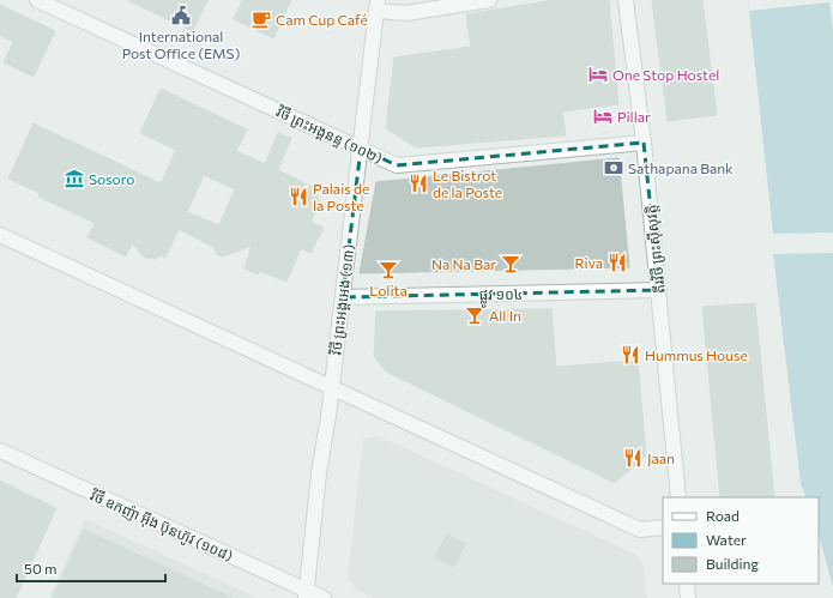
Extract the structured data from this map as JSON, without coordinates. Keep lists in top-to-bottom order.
{
  "streets": {
    "street": [
      "វិថី ព្រះអង្គនន្ទ (១០២)",
      "តីរវិថី ព្រះស៊ីសុវត្តិ",
      "ផ្លូវ ១០៤",
      "វិថី ព្រះអង្គអេង (១៣)",
      "វិថី ឧកញ៉ា អ៊ីង ប៊ុនហ៊ូវ (១០៨)"
    ]
  },
  "crossings": [
    ["វិថី ព្រះអង្គនន្ទ (១០២)", "តីរវិថី ព្រះស៊ីសុវត្តិ"],
    ["វិថី ព្រះអង្គនន្ទ (១០២)", "វិថី ព្រះអង្គអេង (១៣)"],
    ["តីរវិថី ព្រះស៊ីសុវត្តិ", "ផ្លូវ ១០៤"],
    ["ផ្លូវ ១០៤", "វិថី ព្រះអង្គអេង (១៣)"],
    ["វិថី ព្រះអង្គអេង (១៣)", "វិថី ឧកញ៉ា អ៊ីង ប៊ុនហ៊ូវ (១០៨)"]
  ],
  "places": {
    "public building": ["International Post Office (EMS)"],
    "cafe": ["Cam Cup Café"],
    "hotel": ["One Stop Hostel", "Pillar"],
    "bank": ["Sathapana Bank"],
    "museum": ["Sosoro"],
    "restaurant": [
      "Le Bistrot de la Poste",
      "Palais de la Poste",
      "Riva",
      "Hummus House",
      "Jaan"
    ],
    "bar": ["Na Na Bar", "Lolita", "All In"]
  },
  "legend": ["Road", "Water", "Building"],
  "scale_bar": "50 m"
}
